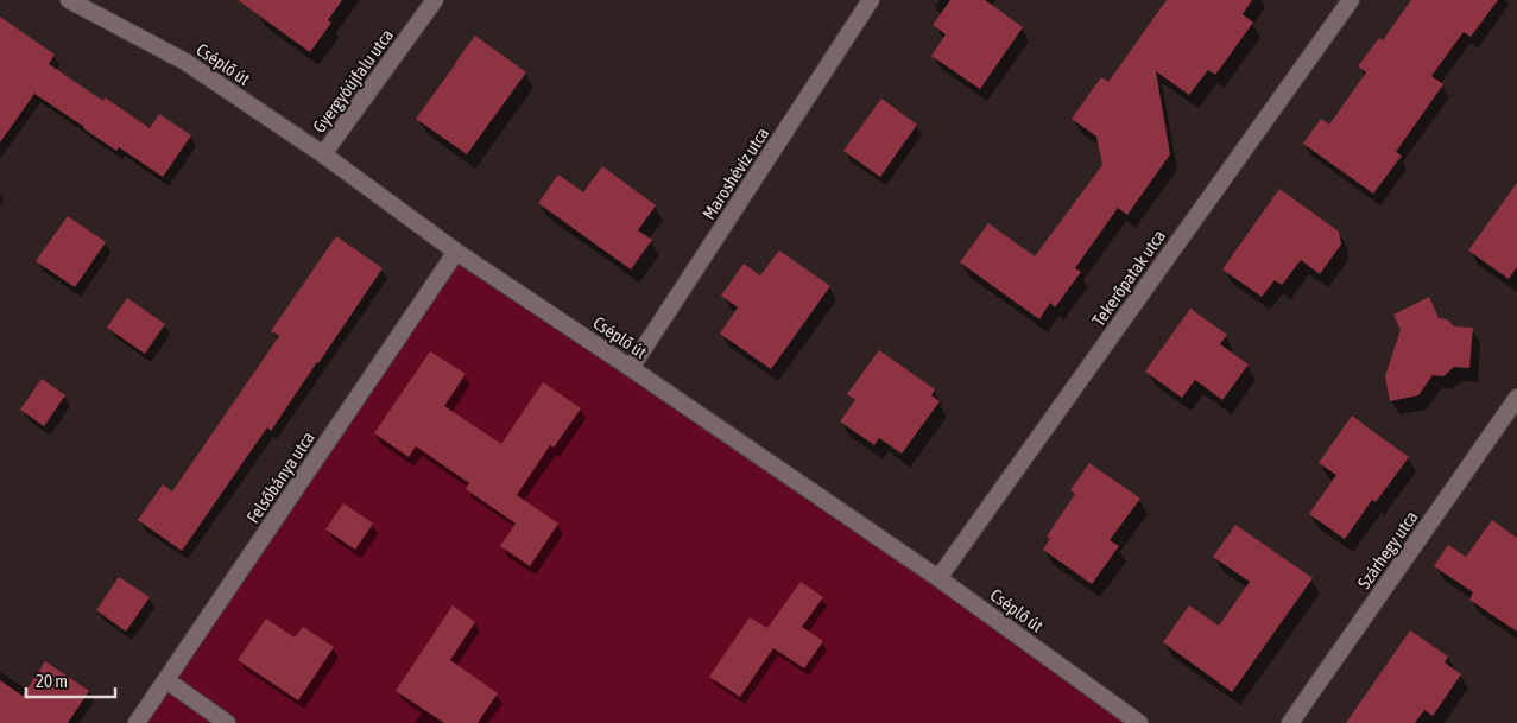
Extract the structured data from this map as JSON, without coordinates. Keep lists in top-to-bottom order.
{
  "streets": {
    "street": [
      "Cséplő út",
      "Gyergyóújfalu utca",
      "Maroshévíz utca",
      "Tekerőpatak utca",
      "Felsőbánya utca",
      "Szárhegy utca"
    ]
  },
  "crossings": [
    ["Cséplő út", "Gyergyóújfalu utca"],
    ["Cséplő út", "Maroshévíz utca"],
    ["Cséplő út", "Tekerőpatak utca"],
    ["Cséplő út", "Felsőbánya utca"]
  ],
  "scale_bar": "20 m"
}
